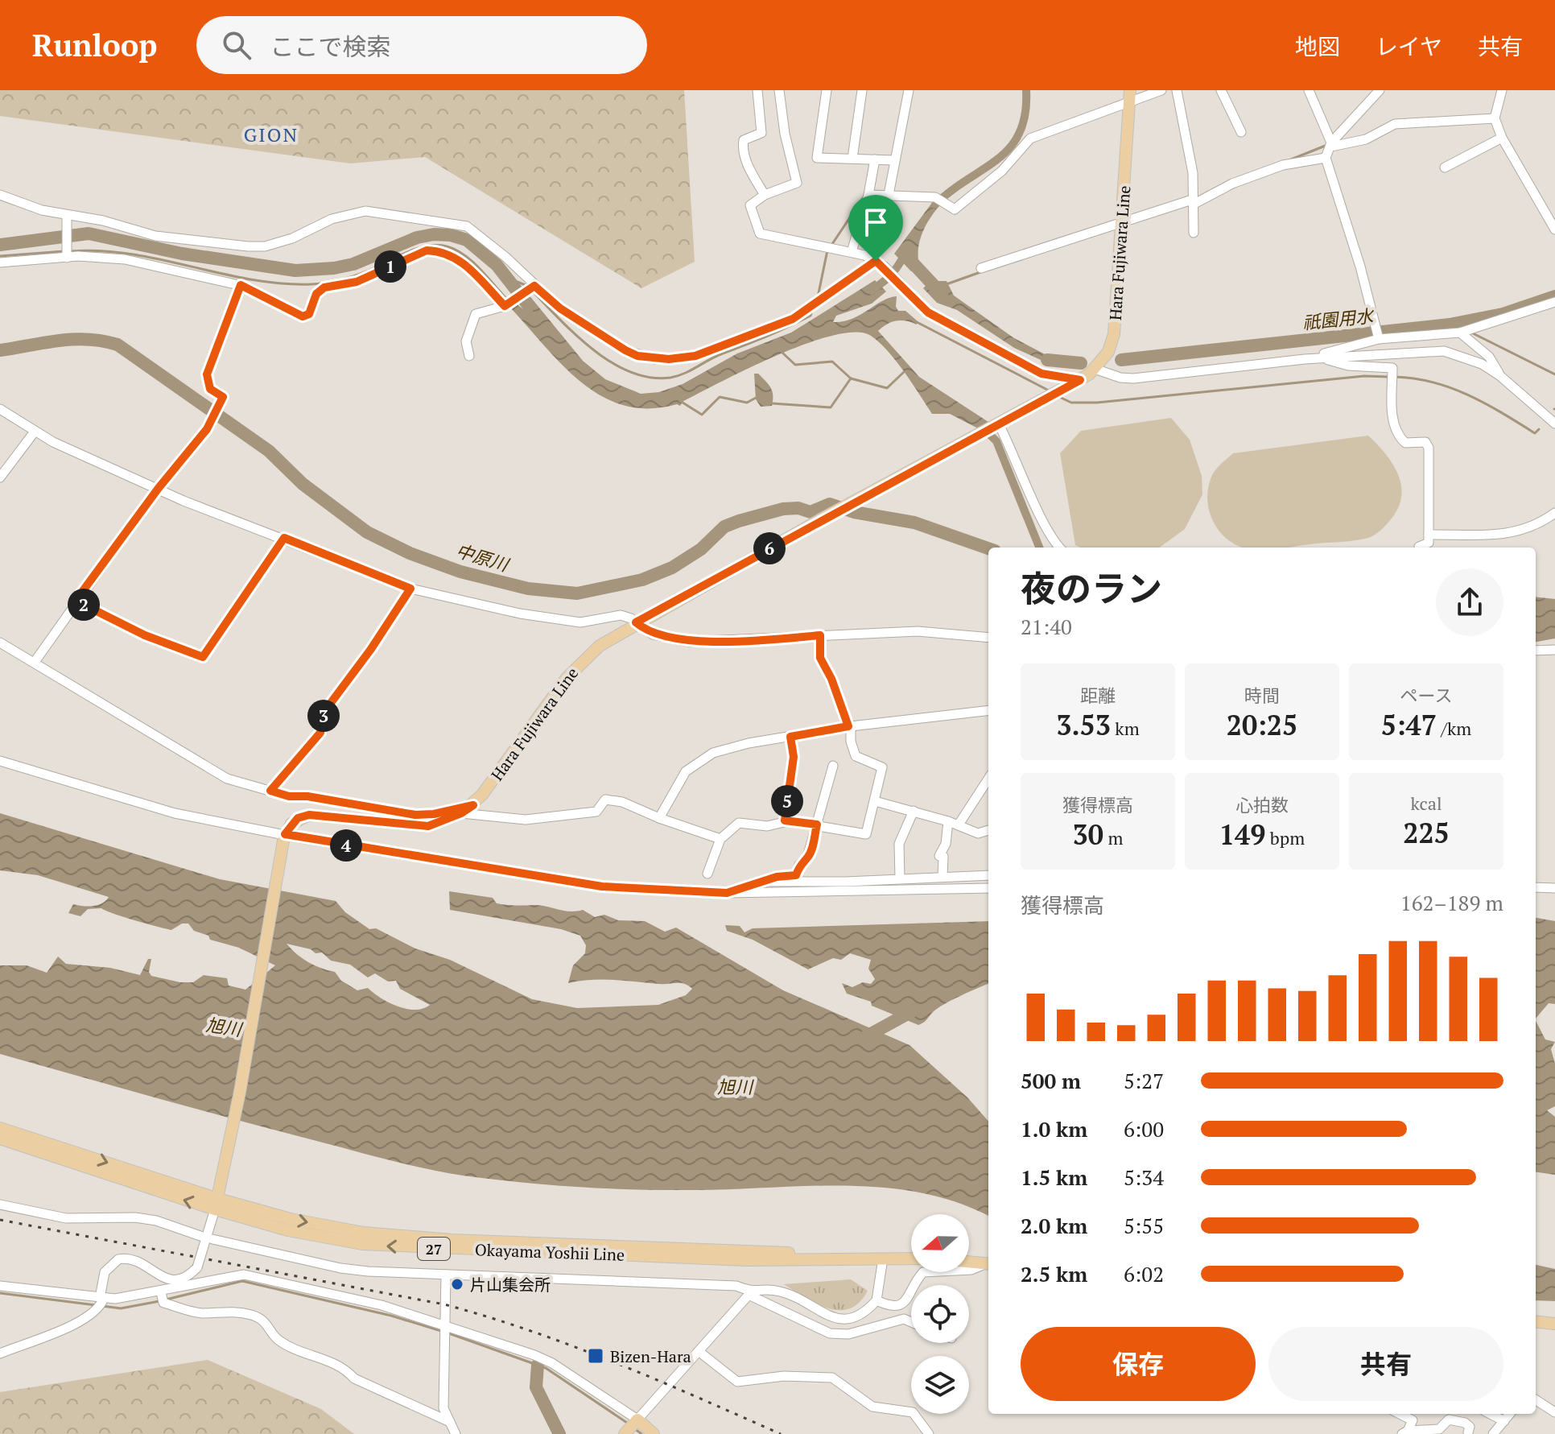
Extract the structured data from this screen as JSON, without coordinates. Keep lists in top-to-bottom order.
{
  "streets": {
    "main road": ["Hara Fujiwara Line", "27", "Okayama Yoshii Line"]
  },
  "districts": ["GION"],
  "water": ["祇園用水", "中原川", "旭川"],
  "places": {
    "other": ["片山集会所"],
    "transit": ["Bizen-Hara"]
  },
  "north": "left",
  "page": {
    "header": "Runloop",
    "search": "ここで検索",
    "nav": ["地図", "レイヤ", "共有"],
    "pins": [
      "1",
      "6",
      "2",
      "3",
      "5",
      "4"
    ],
    "heading": ["夜のラン", "21:40"],
    "stats": [
      ["距離", "3.53 km"],
      ["時間", "20:25"],
      ["ペース", "5:47 /km"],
      ["獲得標高", "30 m"],
      ["心拍数", "149 bpm"],
      ["kcal", "225"]
    ],
    "chart": ["獲得標高", "162–189 m"],
    "list": [
      {
        "name": "500 m",
        "note": "5:27"
      },
      {
        "name": "1.0 km",
        "note": "6:00"
      },
      {
        "name": "1.5 km",
        "note": "5:34"
      },
      {
        "name": "2.0 km",
        "note": "5:55"
      },
      {
        "name": "2.5 km",
        "note": "6:02"
      }
    ],
    "buttons": ["保存", "共有"]
  }
}
